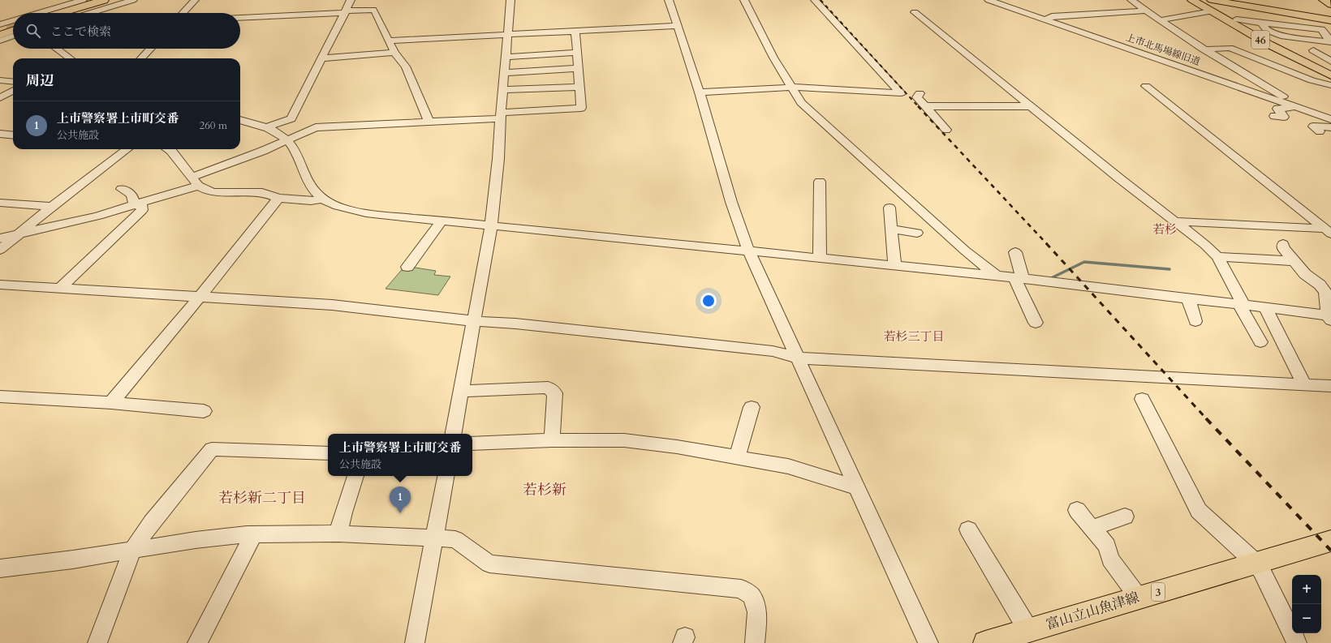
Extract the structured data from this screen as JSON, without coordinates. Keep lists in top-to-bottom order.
{
  "streets": {
    "main road": ["46", "3", "富山立山魚津線"],
    "street": ["上市北馬場線旧道"]
  },
  "districts": [
    "若杉",
    "若杉三丁目",
    "若杉新",
    "若杉新二丁目"
  ],
  "page": {
    "search": "ここで検索",
    "heading": "周辺",
    "list": [
      {
        "mark": "1",
        "name": "上市警察署上市町交番",
        "note": "公共施設",
        "value": "260 m"
      }
    ],
    "popup": ["上市警察署上市町交番", "公共施設"],
    "pins": "1",
    "map_buttons": ["+", "−"]
  }
}
